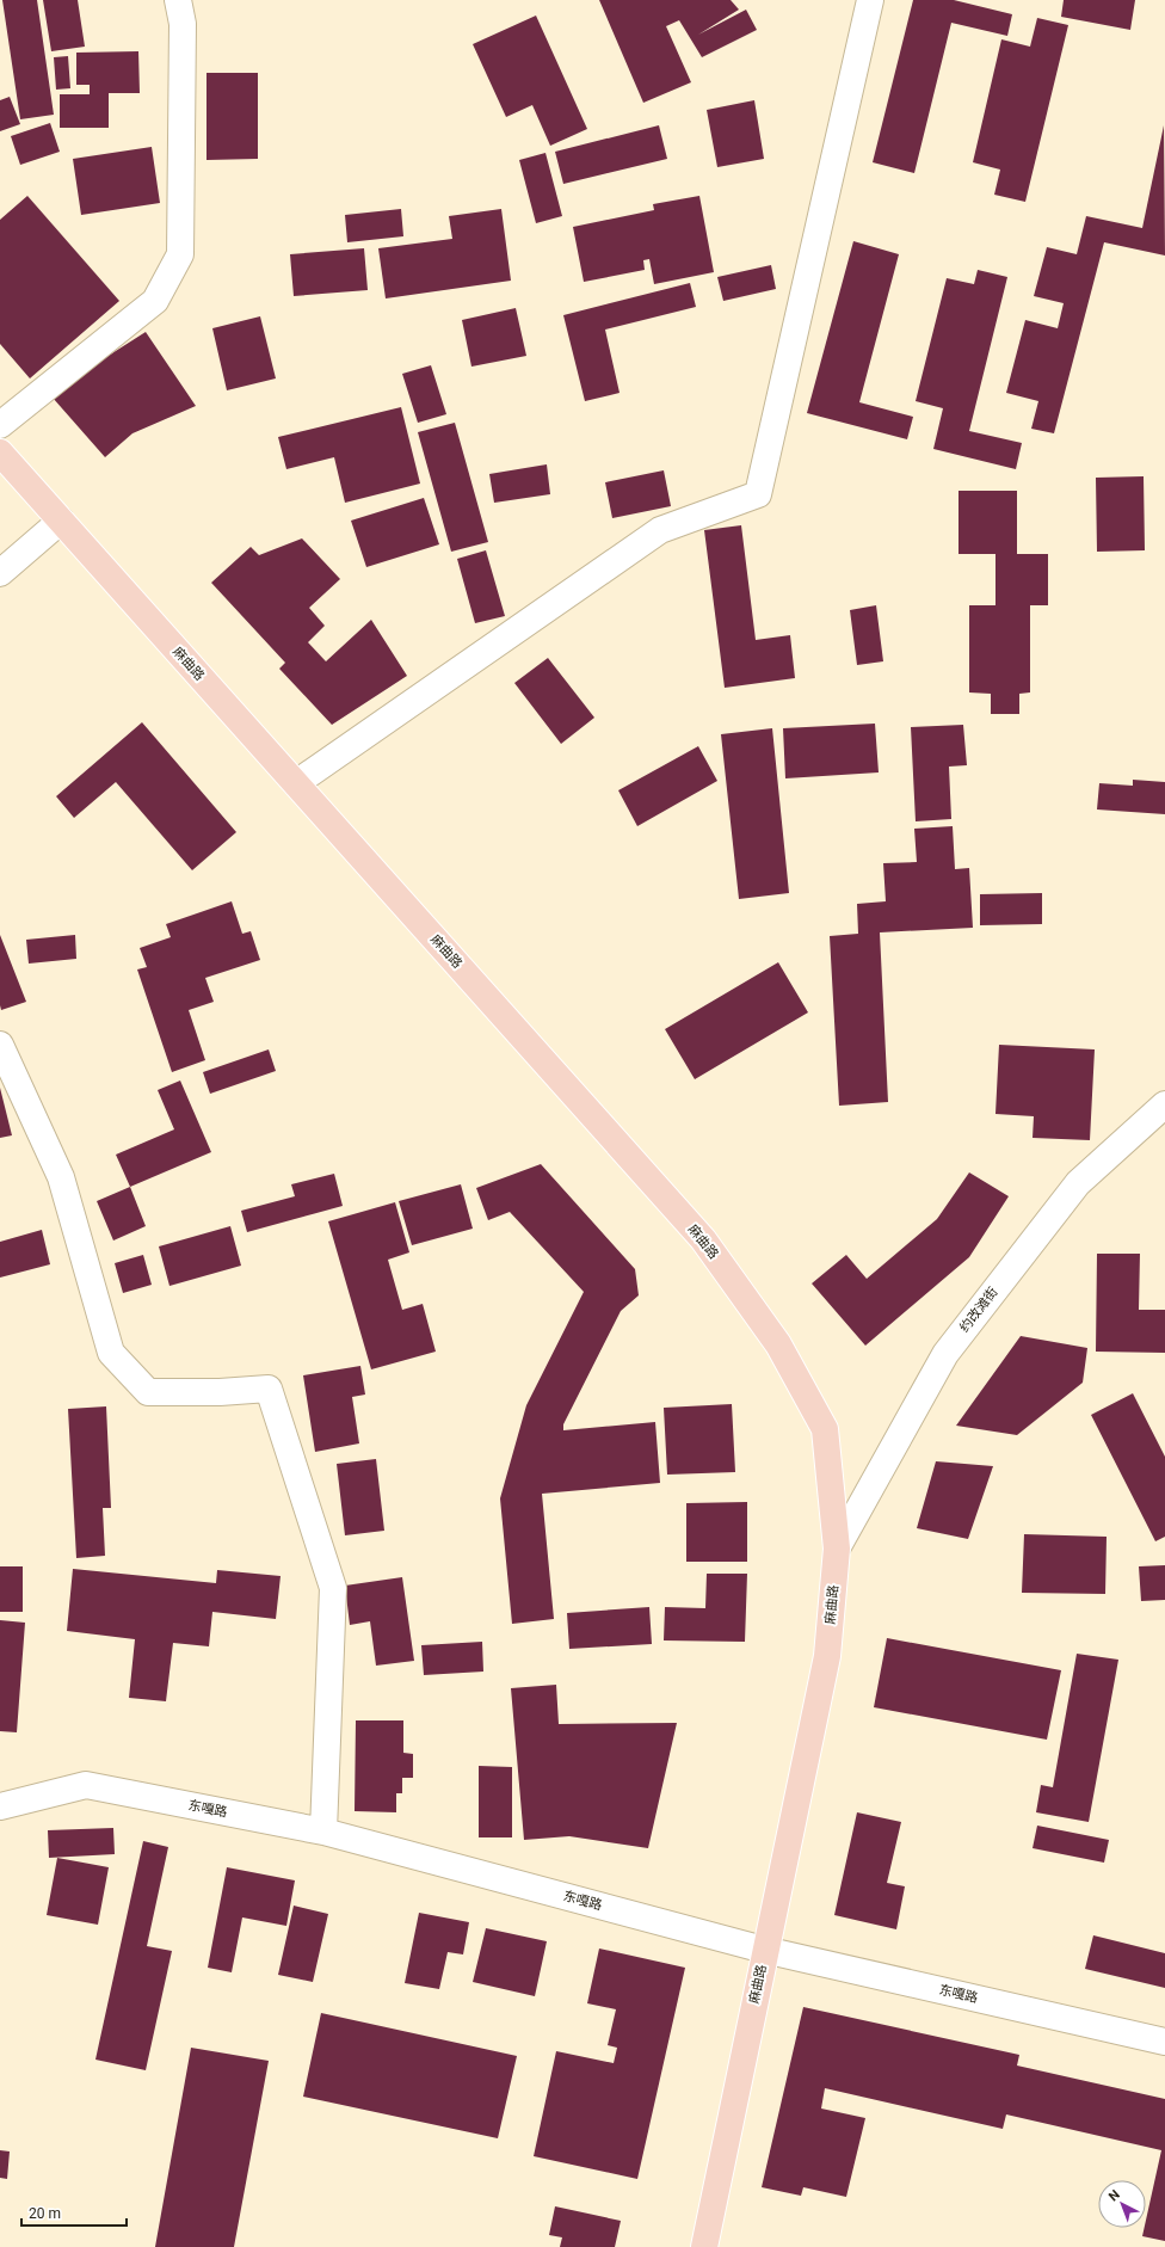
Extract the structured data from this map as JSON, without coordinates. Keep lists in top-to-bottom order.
{
  "streets": {
    "main road": ["麻曲路"],
    "street": ["约改滩街", "东嘎路"]
  },
  "crossings": [
    ["麻曲路", "约改滩街"],
    ["麻曲路", "东嘎路"]
  ],
  "scale_bar": "20 m",
  "north": "top left"
}
